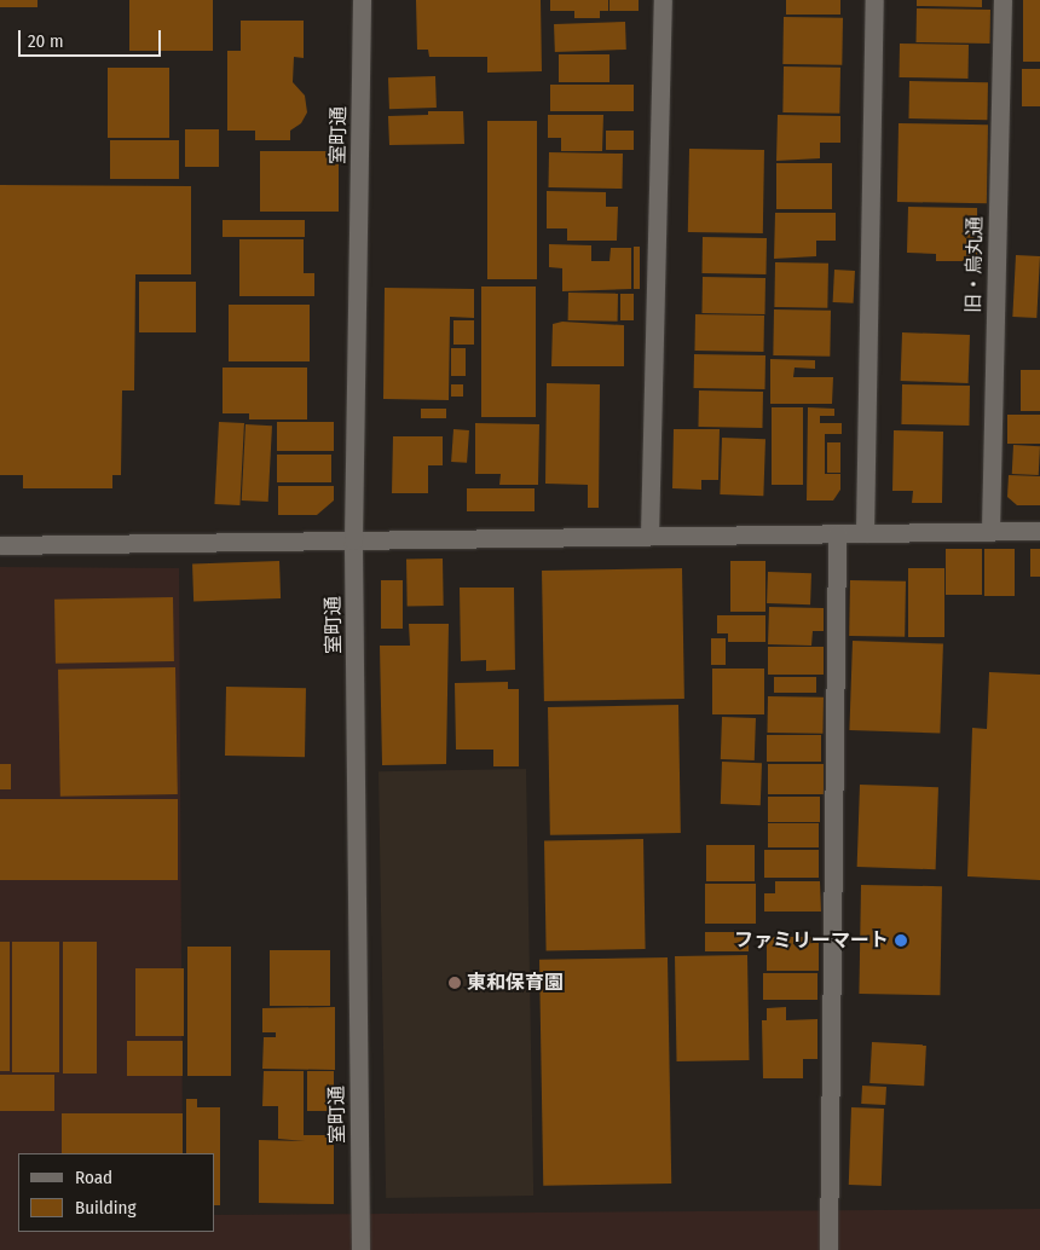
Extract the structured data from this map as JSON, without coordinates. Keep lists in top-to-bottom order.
{
  "streets": {
    "street": ["室町通", "旧・烏丸通"]
  },
  "places": ["ファミリーマート", "東和保育園"],
  "legend": ["Road", "Building"],
  "scale_bar": "20 m"
}
